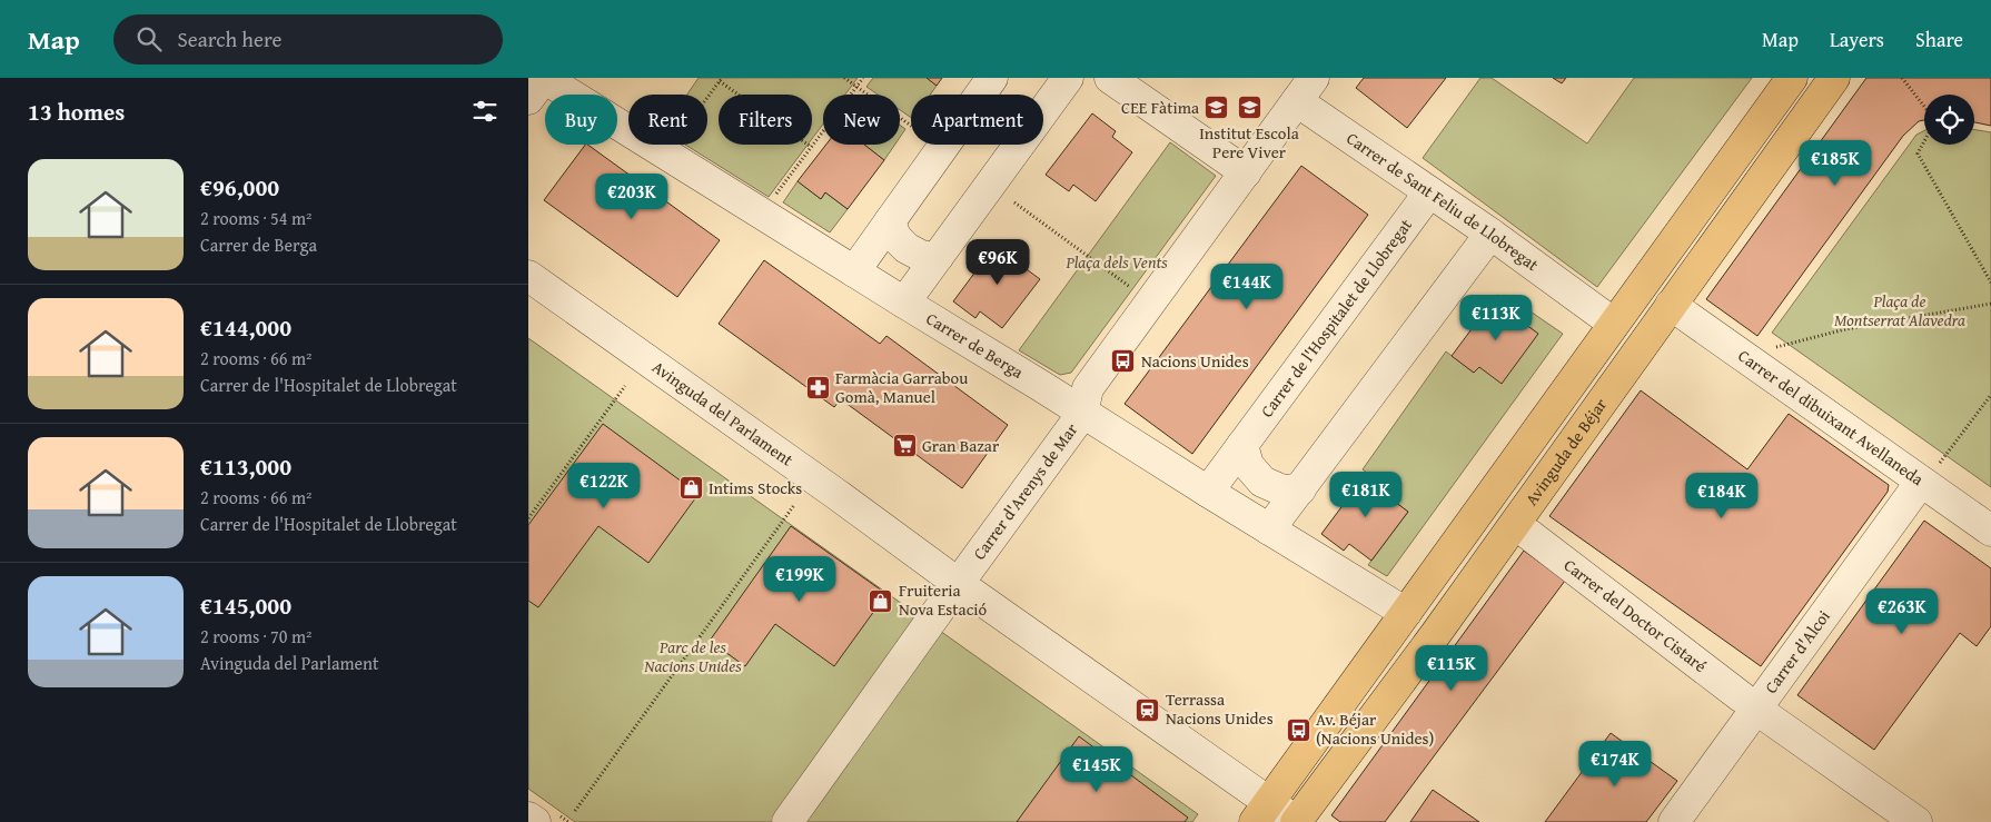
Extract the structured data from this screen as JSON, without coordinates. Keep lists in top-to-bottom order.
{
  "streets": {
    "main road": ["Avinguda de Béjar"],
    "street": [
      "Carrer de Sant Feliu de Llobregat",
      "Carrer de l'Hospitalet de Llobregat",
      "Carrer de Berga",
      "Avinguda del Parlament",
      "Carrer del dibuixant Avellaneda",
      "Carrer d'Arenys de Mar",
      "Carrer del Doctor Cistaré",
      "Carrer d'Alcoi"
    ]
  },
  "crossings": [
    ["Carrer de Sant Feliu de Llobregat", "Carrer de l'Hospitalet de Llobregat"],
    ["Carrer de Sant Feliu de Llobregat", "Carrer d'Arenys de Mar"],
    ["Carrer de l'Hospitalet de Llobregat", "Carrer de Berga"],
    ["Carrer de Berga", "Carrer d'Arenys de Mar"],
    ["Avinguda del Parlament", "Avinguda de Béjar"],
    ["Avinguda del Parlament", "Carrer d'Arenys de Mar"],
    ["Carrer del dibuixant Avellaneda", "Avinguda de Béjar"],
    ["Carrer del dibuixant Avellaneda", "Carrer d'Alcoi"]
  ],
  "parks": ["Plaça dels Vents", "Plaça de Montserrat Alavedra", "Parc de les Nacions Unides"],
  "places": {
    "school or university": ["CEE Fàtima", "Institut Escola Pere Viver"],
    "bus stop": ["Nacions Unides", "Av. Béjar (Nacions Unides)"],
    "pharmacy": ["Farmàcia Garrabou Gomà, Manuel"],
    "supermarket": ["Gran Bazar"],
    "shop": ["Intims Stocks", "Fruiteria Nova Estació"],
    "station": ["Terrassa Nacions Unides"]
  },
  "page": {
    "header": "Map",
    "search": "Search here",
    "nav": ["Map", "Layers", "Share"],
    "heading": "13 homes",
    "chip": [
      "Buy",
      "Rent",
      "Filters",
      "New",
      "Apartment"
    ],
    "price": [
      "€185K",
      "€203K",
      "€96K",
      "€144K",
      "€113K",
      "€122K",
      "€181K",
      "€184K",
      "€199K",
      "€263K",
      "€115K",
      "€174K",
      "€145K"
    ],
    "list": [
      {
        "name": "€96,000",
        "note": "2 rooms · 54 m² · Carrer de Berga"
      },
      {
        "name": "€144,000",
        "note": "2 rooms · 66 m² · Carrer de l'Hospitalet de Llobregat"
      },
      {
        "name": "€113,000",
        "note": "2 rooms · 66 m² · Carrer de l'Hospitalet de Llobregat"
      },
      {
        "name": "€145,000",
        "note": "2 rooms · 70 m² · Avinguda del Parlament"
      }
    ]
  }
}
